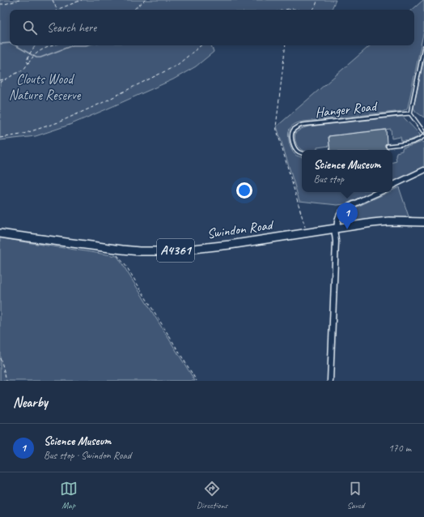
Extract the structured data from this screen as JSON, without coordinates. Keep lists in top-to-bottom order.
{
  "streets": {
    "main road": ["Swindon Road", "A4361"],
    "lane": ["Hanger Road"]
  },
  "parks": ["Clouts Wood Nature Reserve"],
  "page": {
    "search": "Search here",
    "popup": ["Science Museum", "Bus stop"],
    "pins": "1",
    "heading": "Nearby",
    "list": [
      {
        "mark": "1",
        "name": "Science Museum",
        "note": "Bus stop · Swindon Road",
        "value": "170 m"
      }
    ],
    "nav": ["Map", "Directions", "Saved"]
  }
}
